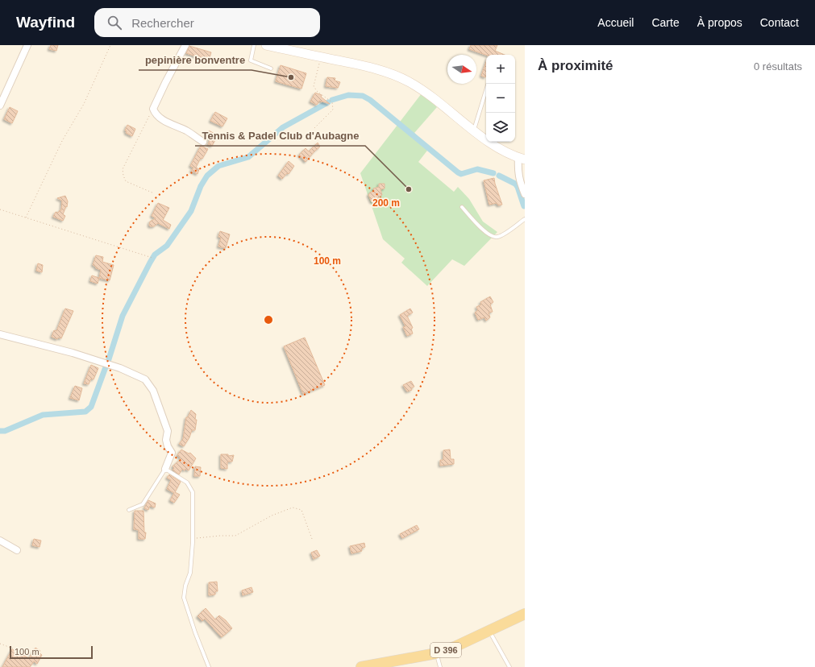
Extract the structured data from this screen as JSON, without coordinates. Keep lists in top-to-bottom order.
{
  "streets": {
    "main road": ["D 396"]
  },
  "places": ["pepinière bonventre", "Tennis & Padel Club d'Aubagne"],
  "scale_bar": "100 m",
  "north": "right",
  "page": {
    "header": "Wayfind",
    "search": "Rechercher",
    "nav": [
      "Accueil",
      "Carte",
      "À propos",
      "Contact"
    ],
    "heading": ["À proximité", "0 résultats"],
    "map_buttons": ["+", "−"],
    "scale": "100 m"
  },
  "rings": ["200 m", "100 m"]
}
